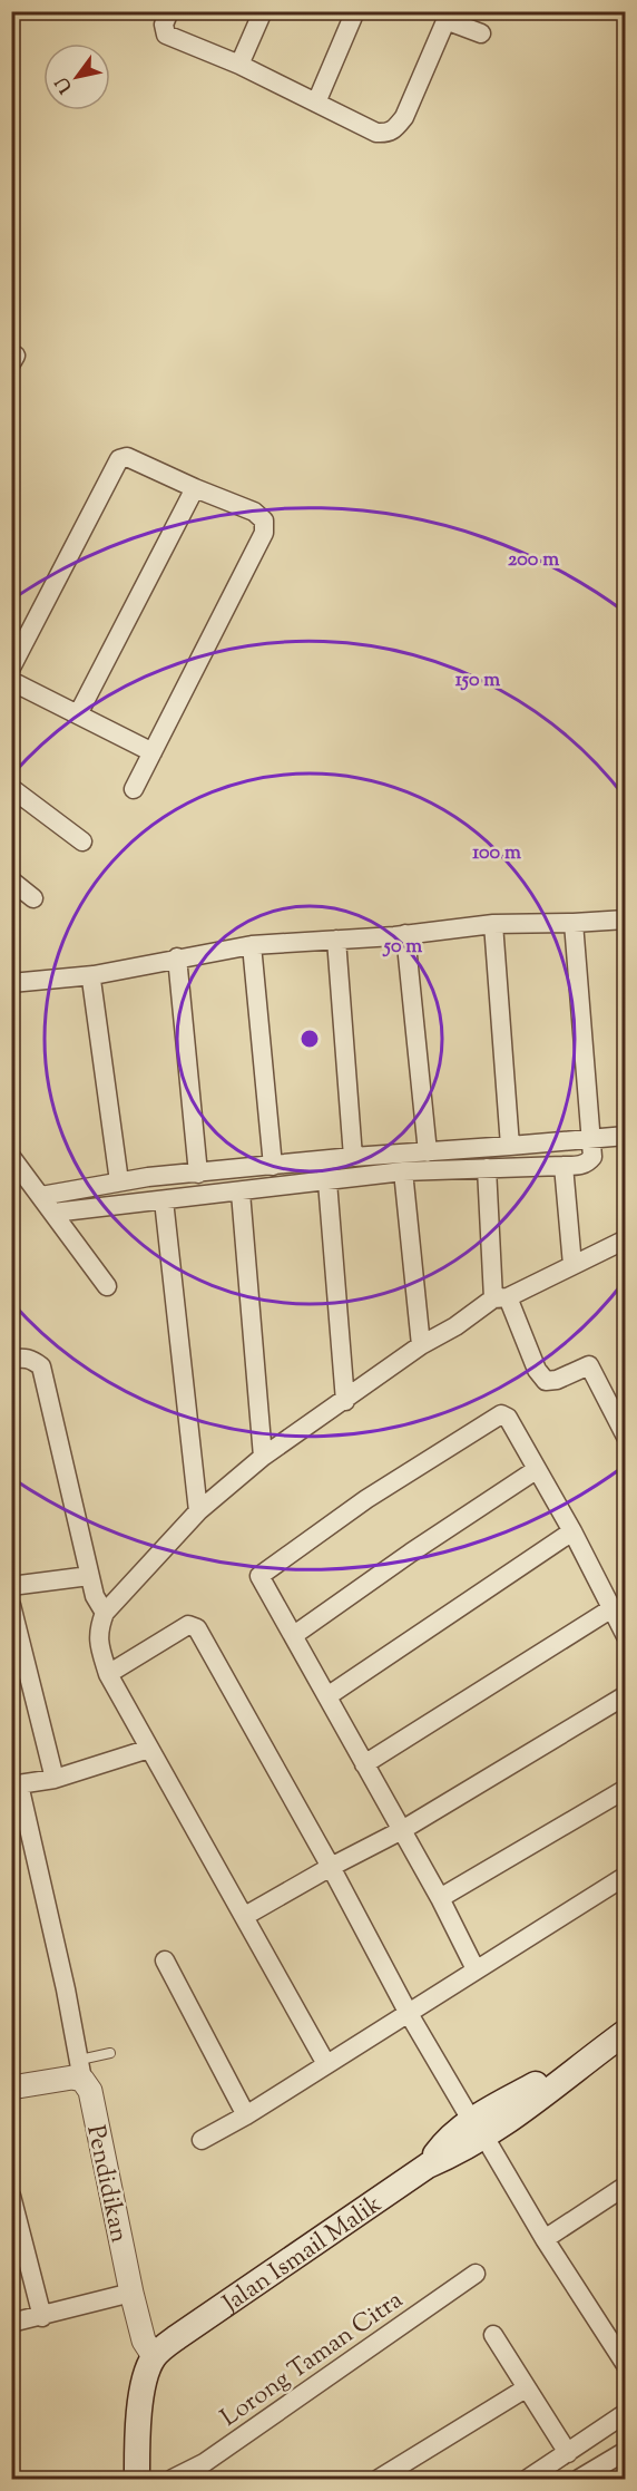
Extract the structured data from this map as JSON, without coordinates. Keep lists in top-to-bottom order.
{
  "streets": {
    "main road": ["Jalan Ismail Malik"],
    "street": ["Pendidikan", "Lorong Taman Citra"]
  },
  "crossings": [
    ["Pendidikan", "Jalan Ismail Malik"]
  ],
  "north": "bottom left",
  "rings": [
    "200 m",
    "150 m",
    "100 m",
    "50 m"
  ]
}
